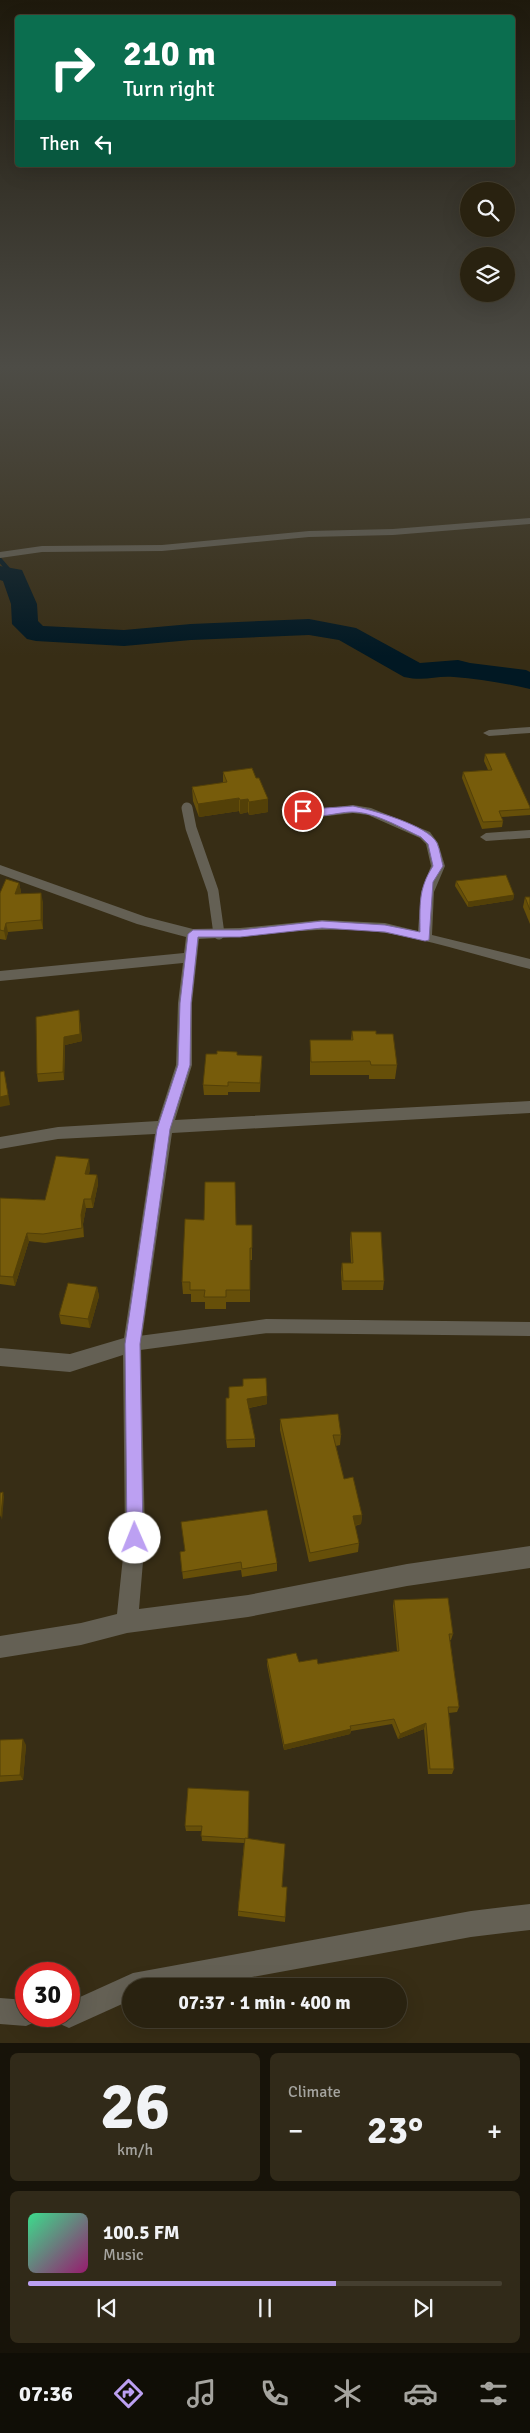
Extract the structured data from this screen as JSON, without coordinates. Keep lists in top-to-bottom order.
{
  "page": {
    "turn": ["210 m", "Turn right"],
    "then": "Then",
    "limit": "30",
    "trip": "07:37 · 1 min · 400 m",
    "tile": [
      ["26", "km/h"],
      "Climate"
    ],
    "heat": ["−", "23°", "+"],
    "song": ["100.5 FM", "Music"],
    "tabs": "07:36"
  }
}
